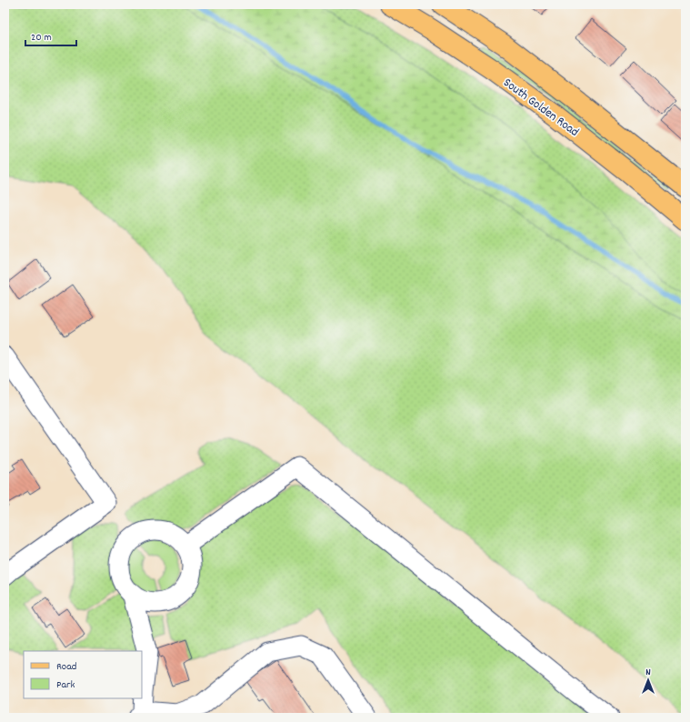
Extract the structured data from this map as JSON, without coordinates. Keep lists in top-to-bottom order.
{
  "streets": {
    "main road": ["South Golden Road"]
  },
  "legend": ["Road", "Park"],
  "scale_bar": "20 m",
  "north": "top"
}
